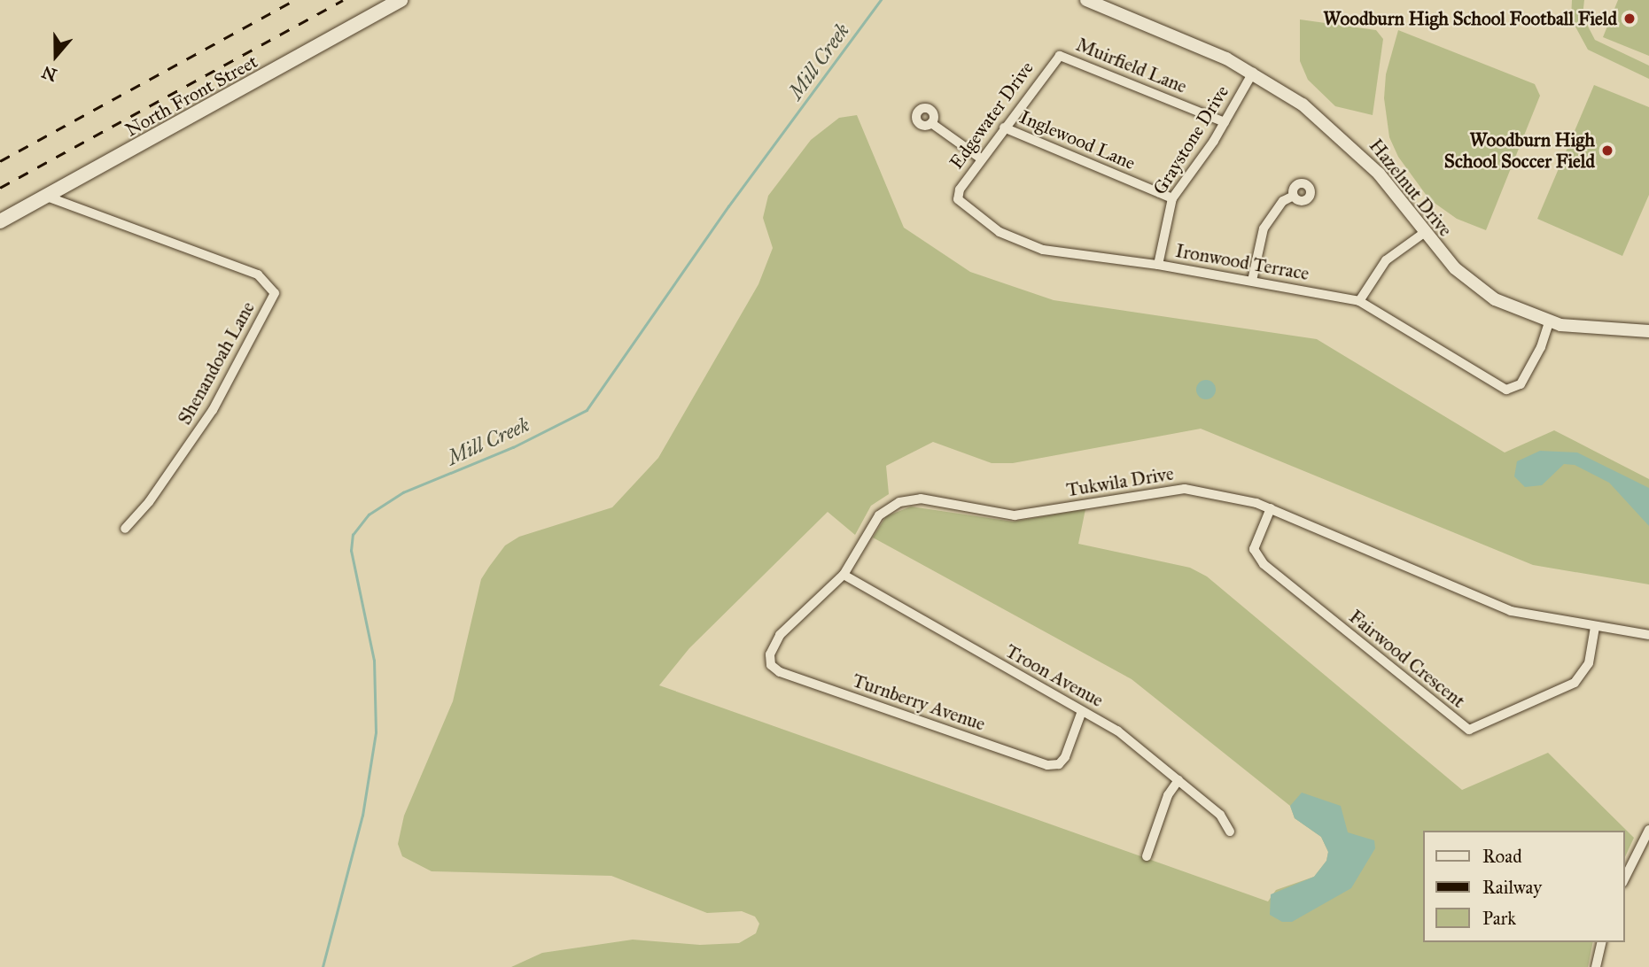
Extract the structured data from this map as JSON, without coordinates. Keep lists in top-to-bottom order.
{
  "streets": {
    "main road": ["North Front Street"],
    "street": [
      "Muirfield Lane",
      "Edgewater Drive",
      "Inglewood Lane",
      "Graystone Drive",
      "Hazelnut Drive",
      "Ironwood Terrace",
      "Shenandoah Lane",
      "Tukwila Drive",
      "Fairwood Crescent",
      "Troon Avenue",
      "Turnberry Avenue"
    ]
  },
  "crossings": [
    ["Muirfield Lane", "Edgewater Drive"],
    ["Muirfield Lane", "Graystone Drive"],
    ["North Front Street", "Shenandoah Lane"],
    ["Edgewater Drive", "Inglewood Lane"],
    ["Edgewater Drive", "Ironwood Terrace"],
    ["Inglewood Lane", "Graystone Drive"],
    ["Graystone Drive", "Hazelnut Drive"],
    ["Graystone Drive", "Ironwood Terrace"],
    ["Hazelnut Drive", "Ironwood Terrace"],
    ["Tukwila Drive", "Fairwood Crescent"],
    ["Tukwila Drive", "Troon Avenue"],
    ["Tukwila Drive", "Turnberry Avenue"],
    ["Troon Avenue", "Turnberry Avenue"]
  ],
  "water": ["Mill Creek"],
  "places": ["Woodburn High School Football Field", "Woodburn High School Soccer Field"],
  "legend": ["Road", "Railway", "Park"],
  "north": "bottom"
}
